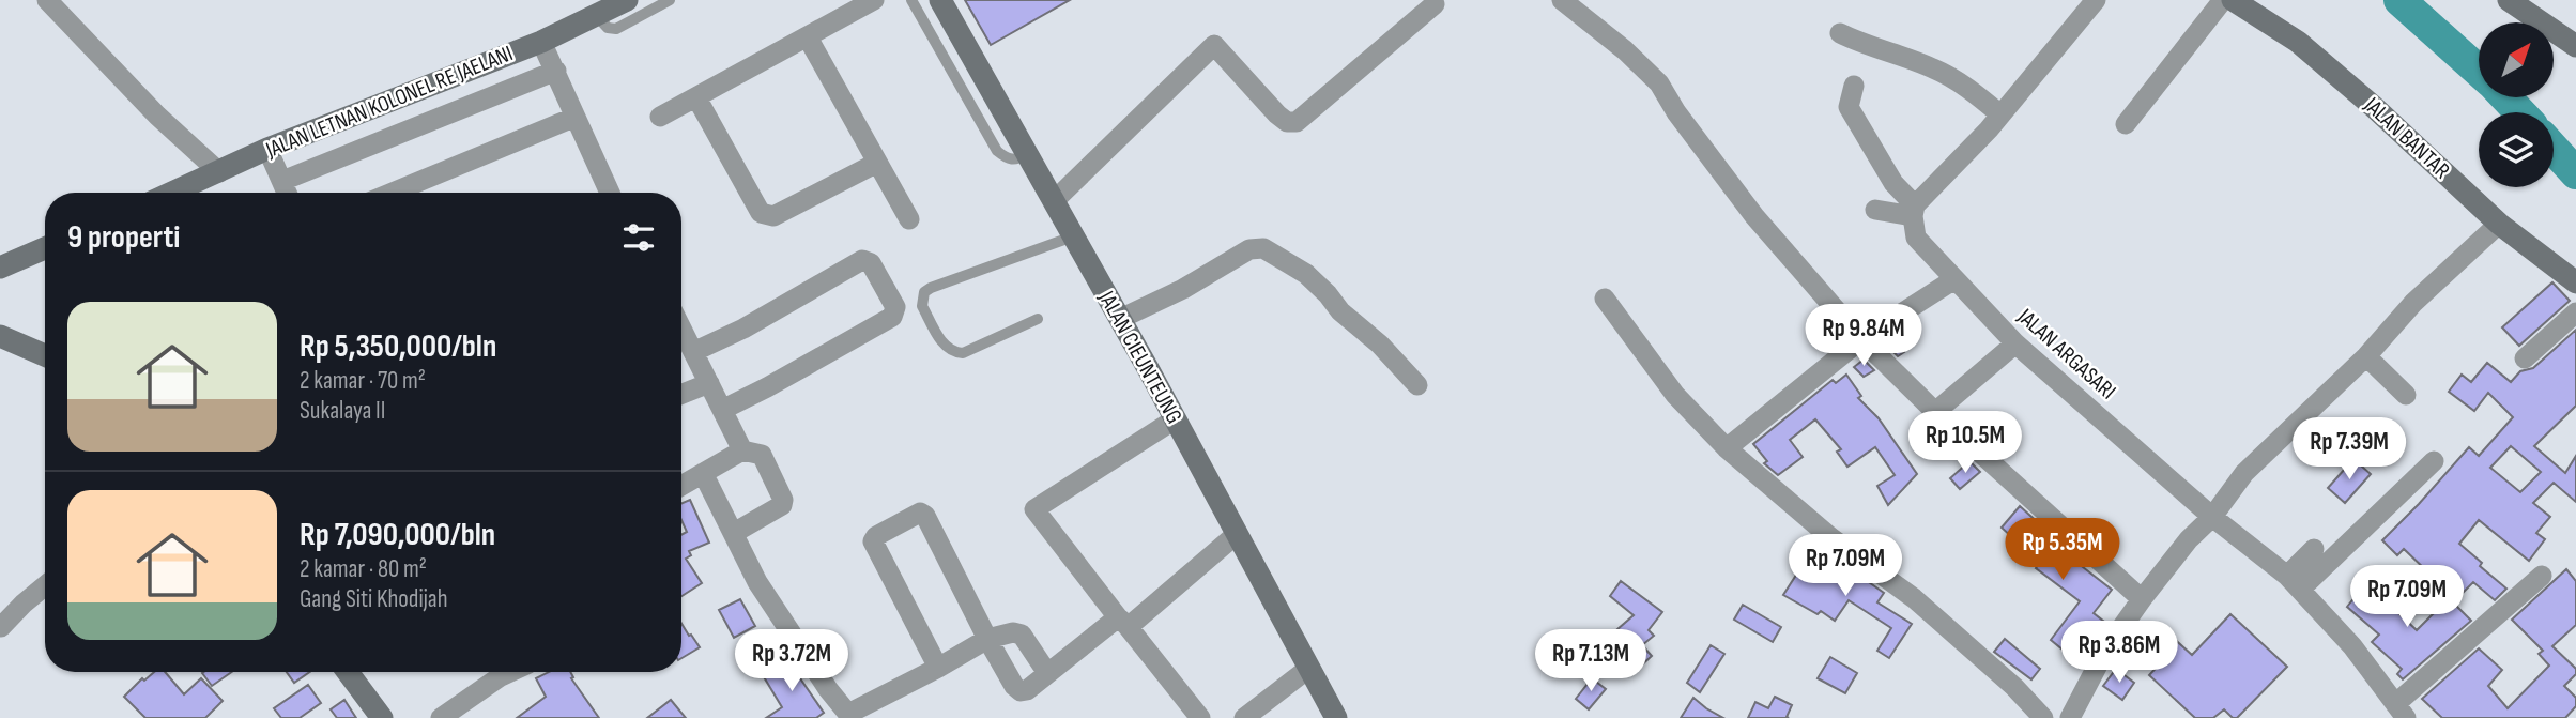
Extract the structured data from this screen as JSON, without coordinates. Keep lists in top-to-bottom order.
{
  "streets": {
    "street": [
      "JALAN LETNAN KOLONEL RE JAELANI",
      "JALAN BANTAR",
      "JALAN ARGASARI",
      "JALAN CIEUNTEUNG"
    ]
  },
  "north": "top right",
  "page": {
    "heading": "9 properti",
    "list": [
      {
        "name": "Rp 5,350,000/bln",
        "note": "2 kamar · 70 m² · Sukalaya II"
      },
      {
        "name": "Rp 7,090,000/bln",
        "note": "2 kamar · 80 m² · Gang Siti Khodijah"
      }
    ],
    "price": [
      "Rp 9.84M",
      "Rp 10.5M",
      "Rp 7.39M",
      "Rp 5.35M",
      "Rp 7.09M",
      "Rp 7.09M",
      "Rp 3.86M",
      "Rp 3.72M",
      "Rp 7.13M"
    ]
  }
}
